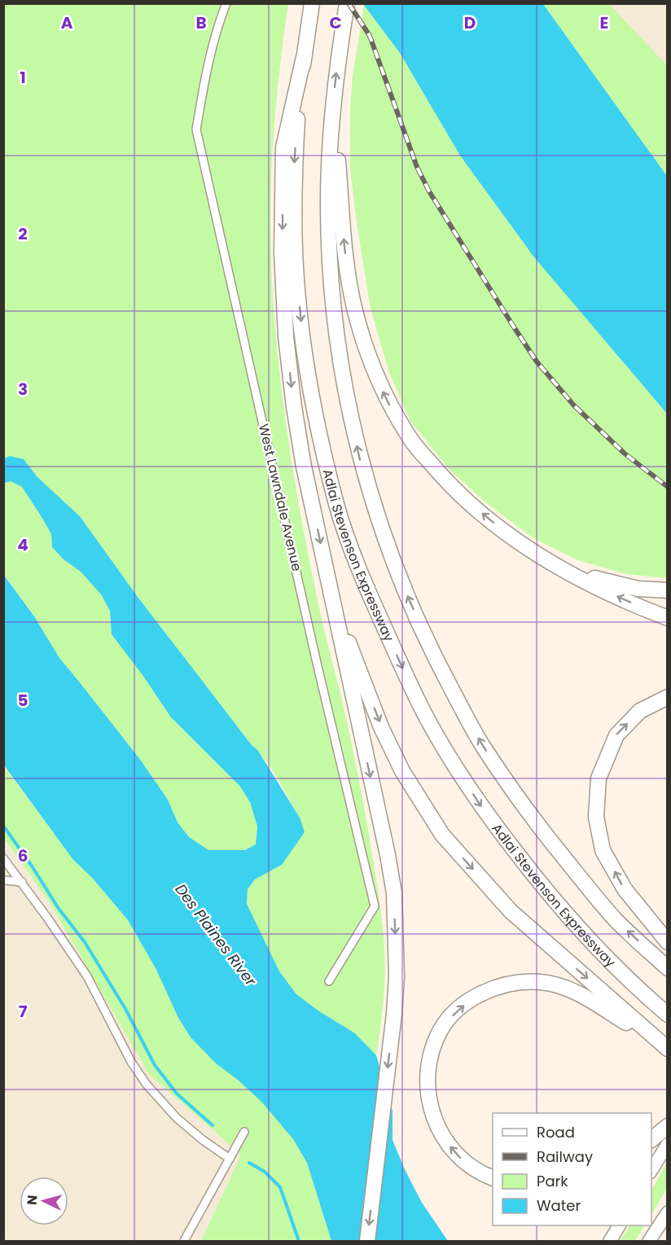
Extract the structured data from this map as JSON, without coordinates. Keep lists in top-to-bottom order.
{
  "streets": {
    "highway": ["Adlai Stevenson Expressway"],
    "street": ["West Lawndale Avenue"]
  },
  "water": ["Des Plaines River"],
  "legend": [
    "Road",
    "Railway",
    "Park",
    "Water"
  ],
  "north": "left",
  "grid": {
    "columns": [
      "A",
      "B",
      "C",
      "D",
      "E"
    ],
    "rows": [
      "1",
      "2",
      "3",
      "4",
      "5",
      "6",
      "7"
    ]
  }
}
